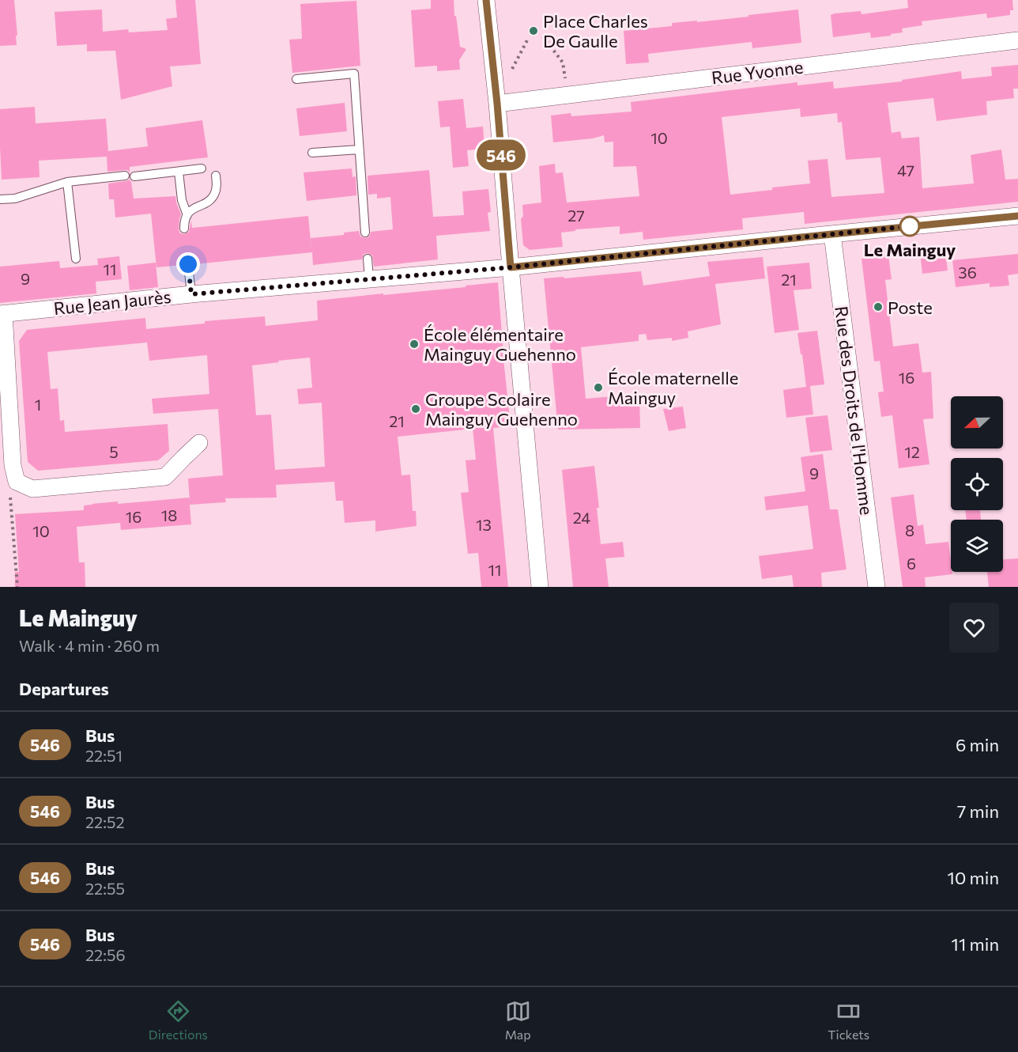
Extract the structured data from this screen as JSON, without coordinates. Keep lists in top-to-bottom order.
{
  "streets": {
    "street": ["Rue Yvonne", "Rue Jean Jaurès", "Rue des Droits de l'Homme"]
  },
  "crossings": [
    ["Rue Jean Jaurès", "Rue des Droits de l'Homme"]
  ],
  "places": [
    "Place Charles De Gaulle",
    "Le Mainguy",
    "Poste",
    "École élémentaire Mainguy Guehenno",
    "École maternelle Mainguy",
    "Groupe Scolaire Mainguy Guehenno"
  ],
  "lines": ["bus line 546"],
  "house_numbers": [
    "10",
    "47",
    "27",
    "11",
    "36",
    "9",
    "21",
    "16",
    "1",
    "21",
    "5",
    "12",
    "9",
    "18",
    "16",
    "24",
    "13",
    "8",
    "10",
    "6",
    "11"
  ],
  "north": "left",
  "page": {
    "on_map": "546",
    "heading": [
      ["Le Mainguy", "Walk · 4 min · 260 m"],
      "Departures"
    ],
    "list": [
      {
        "mark": "546",
        "name": "Bus",
        "note": "22:51",
        "value": "6 min"
      },
      {
        "mark": "546",
        "name": "Bus",
        "note": "22:52",
        "value": "7 min"
      },
      {
        "mark": "546",
        "name": "Bus",
        "note": "22:55",
        "value": "10 min"
      },
      {
        "mark": "546",
        "name": "Bus",
        "note": "22:56",
        "value": "11 min"
      }
    ],
    "tabs": ["Directions", "Map", "Tickets"]
  }
}
